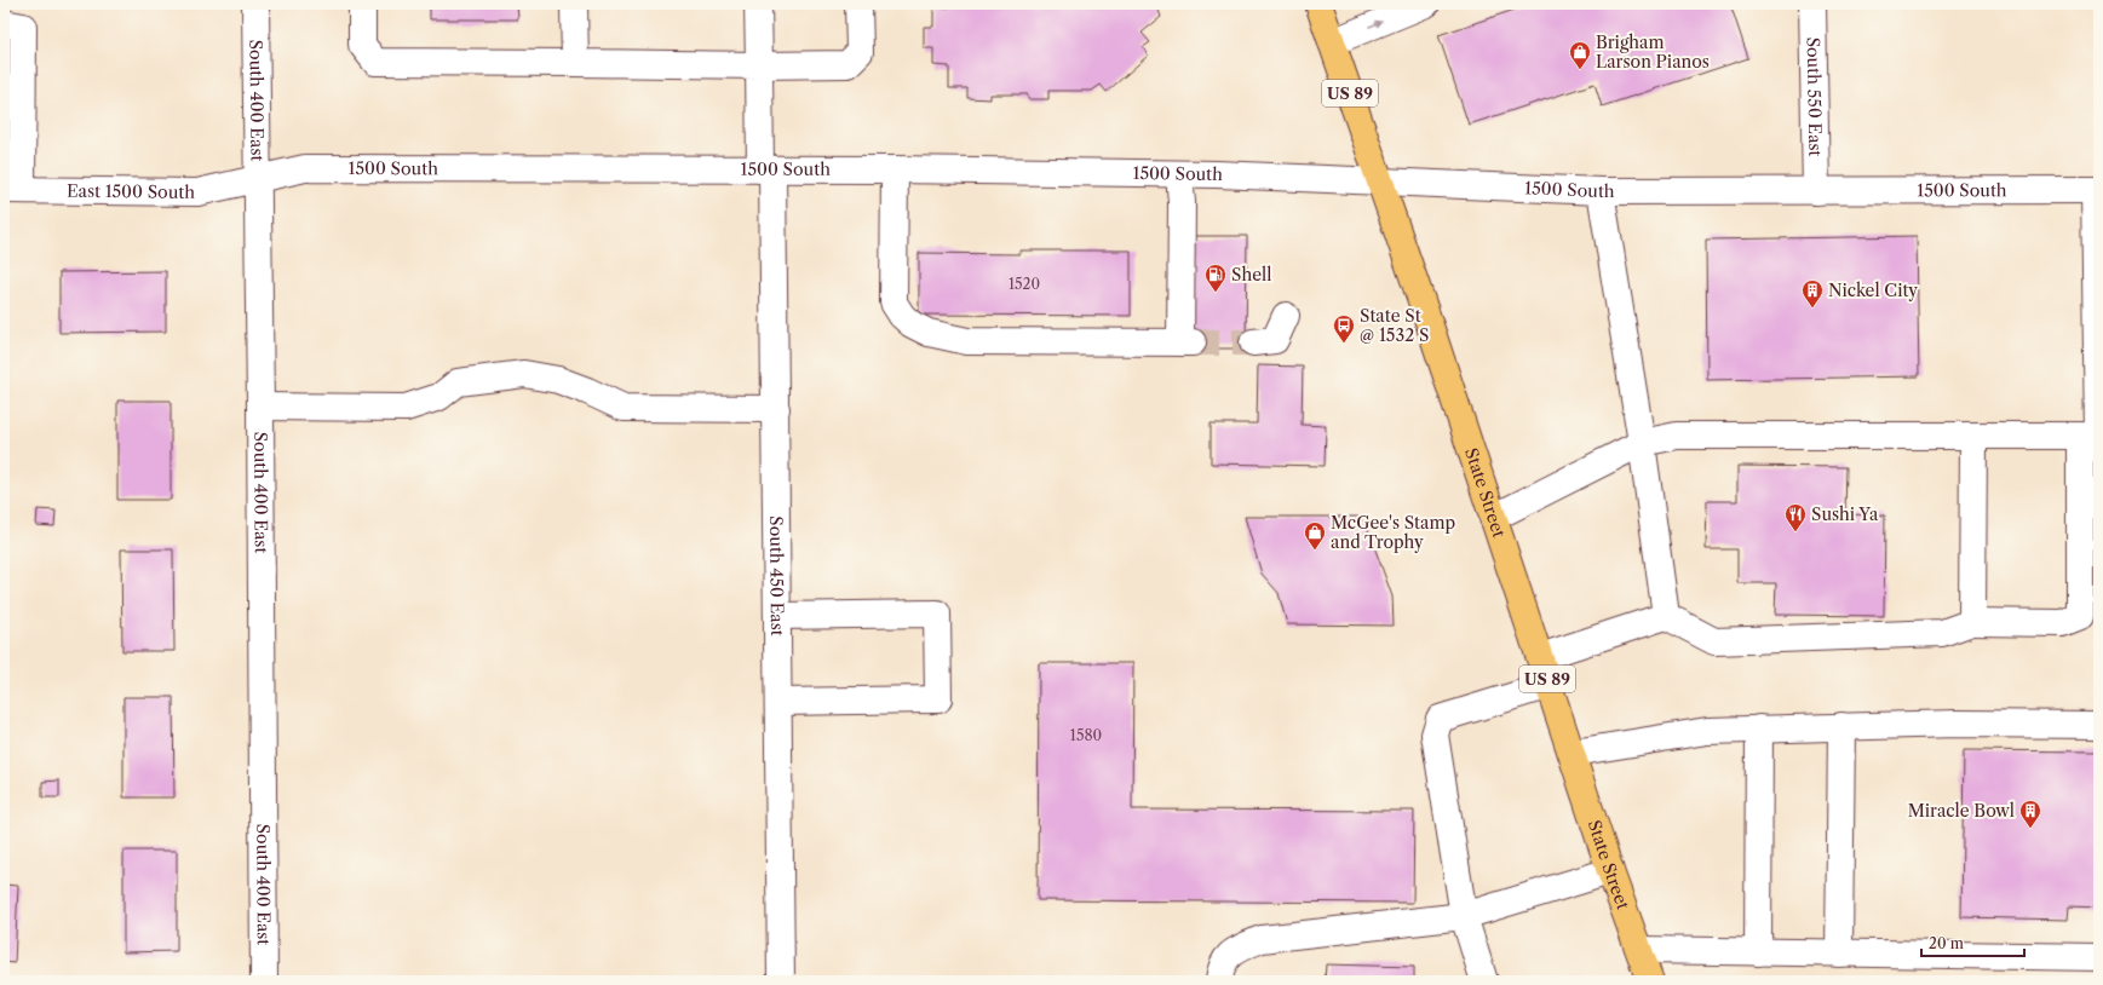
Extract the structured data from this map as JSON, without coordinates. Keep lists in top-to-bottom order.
{
  "streets": {
    "main road": ["US 89", "State Street"],
    "street": [
      "South 550 East",
      "South 400 East",
      "1500 South",
      "East 1500 South",
      "South 450 East"
    ]
  },
  "crossings": [
    ["South 550 East", "1500 South"],
    ["South 400 East", "1500 South"],
    ["South 400 East", "East 1500 South"],
    ["1500 South", "East 1500 South"],
    ["1500 South", "State Street"],
    ["1500 South", "South 450 East"]
  ],
  "places": {
    "shop": ["Brigham Larson Pianos", "McGee's Stamp and Trophy"],
    "fuel station": ["Shell"],
    "building": ["Nickel City", "Miracle Bowl"],
    "bus stop": ["State St @ 1532 S"],
    "restaurant": ["Sushi Ya"]
  },
  "house_numbers": ["1520", "1580"],
  "scale_bar": "20 m"
}
